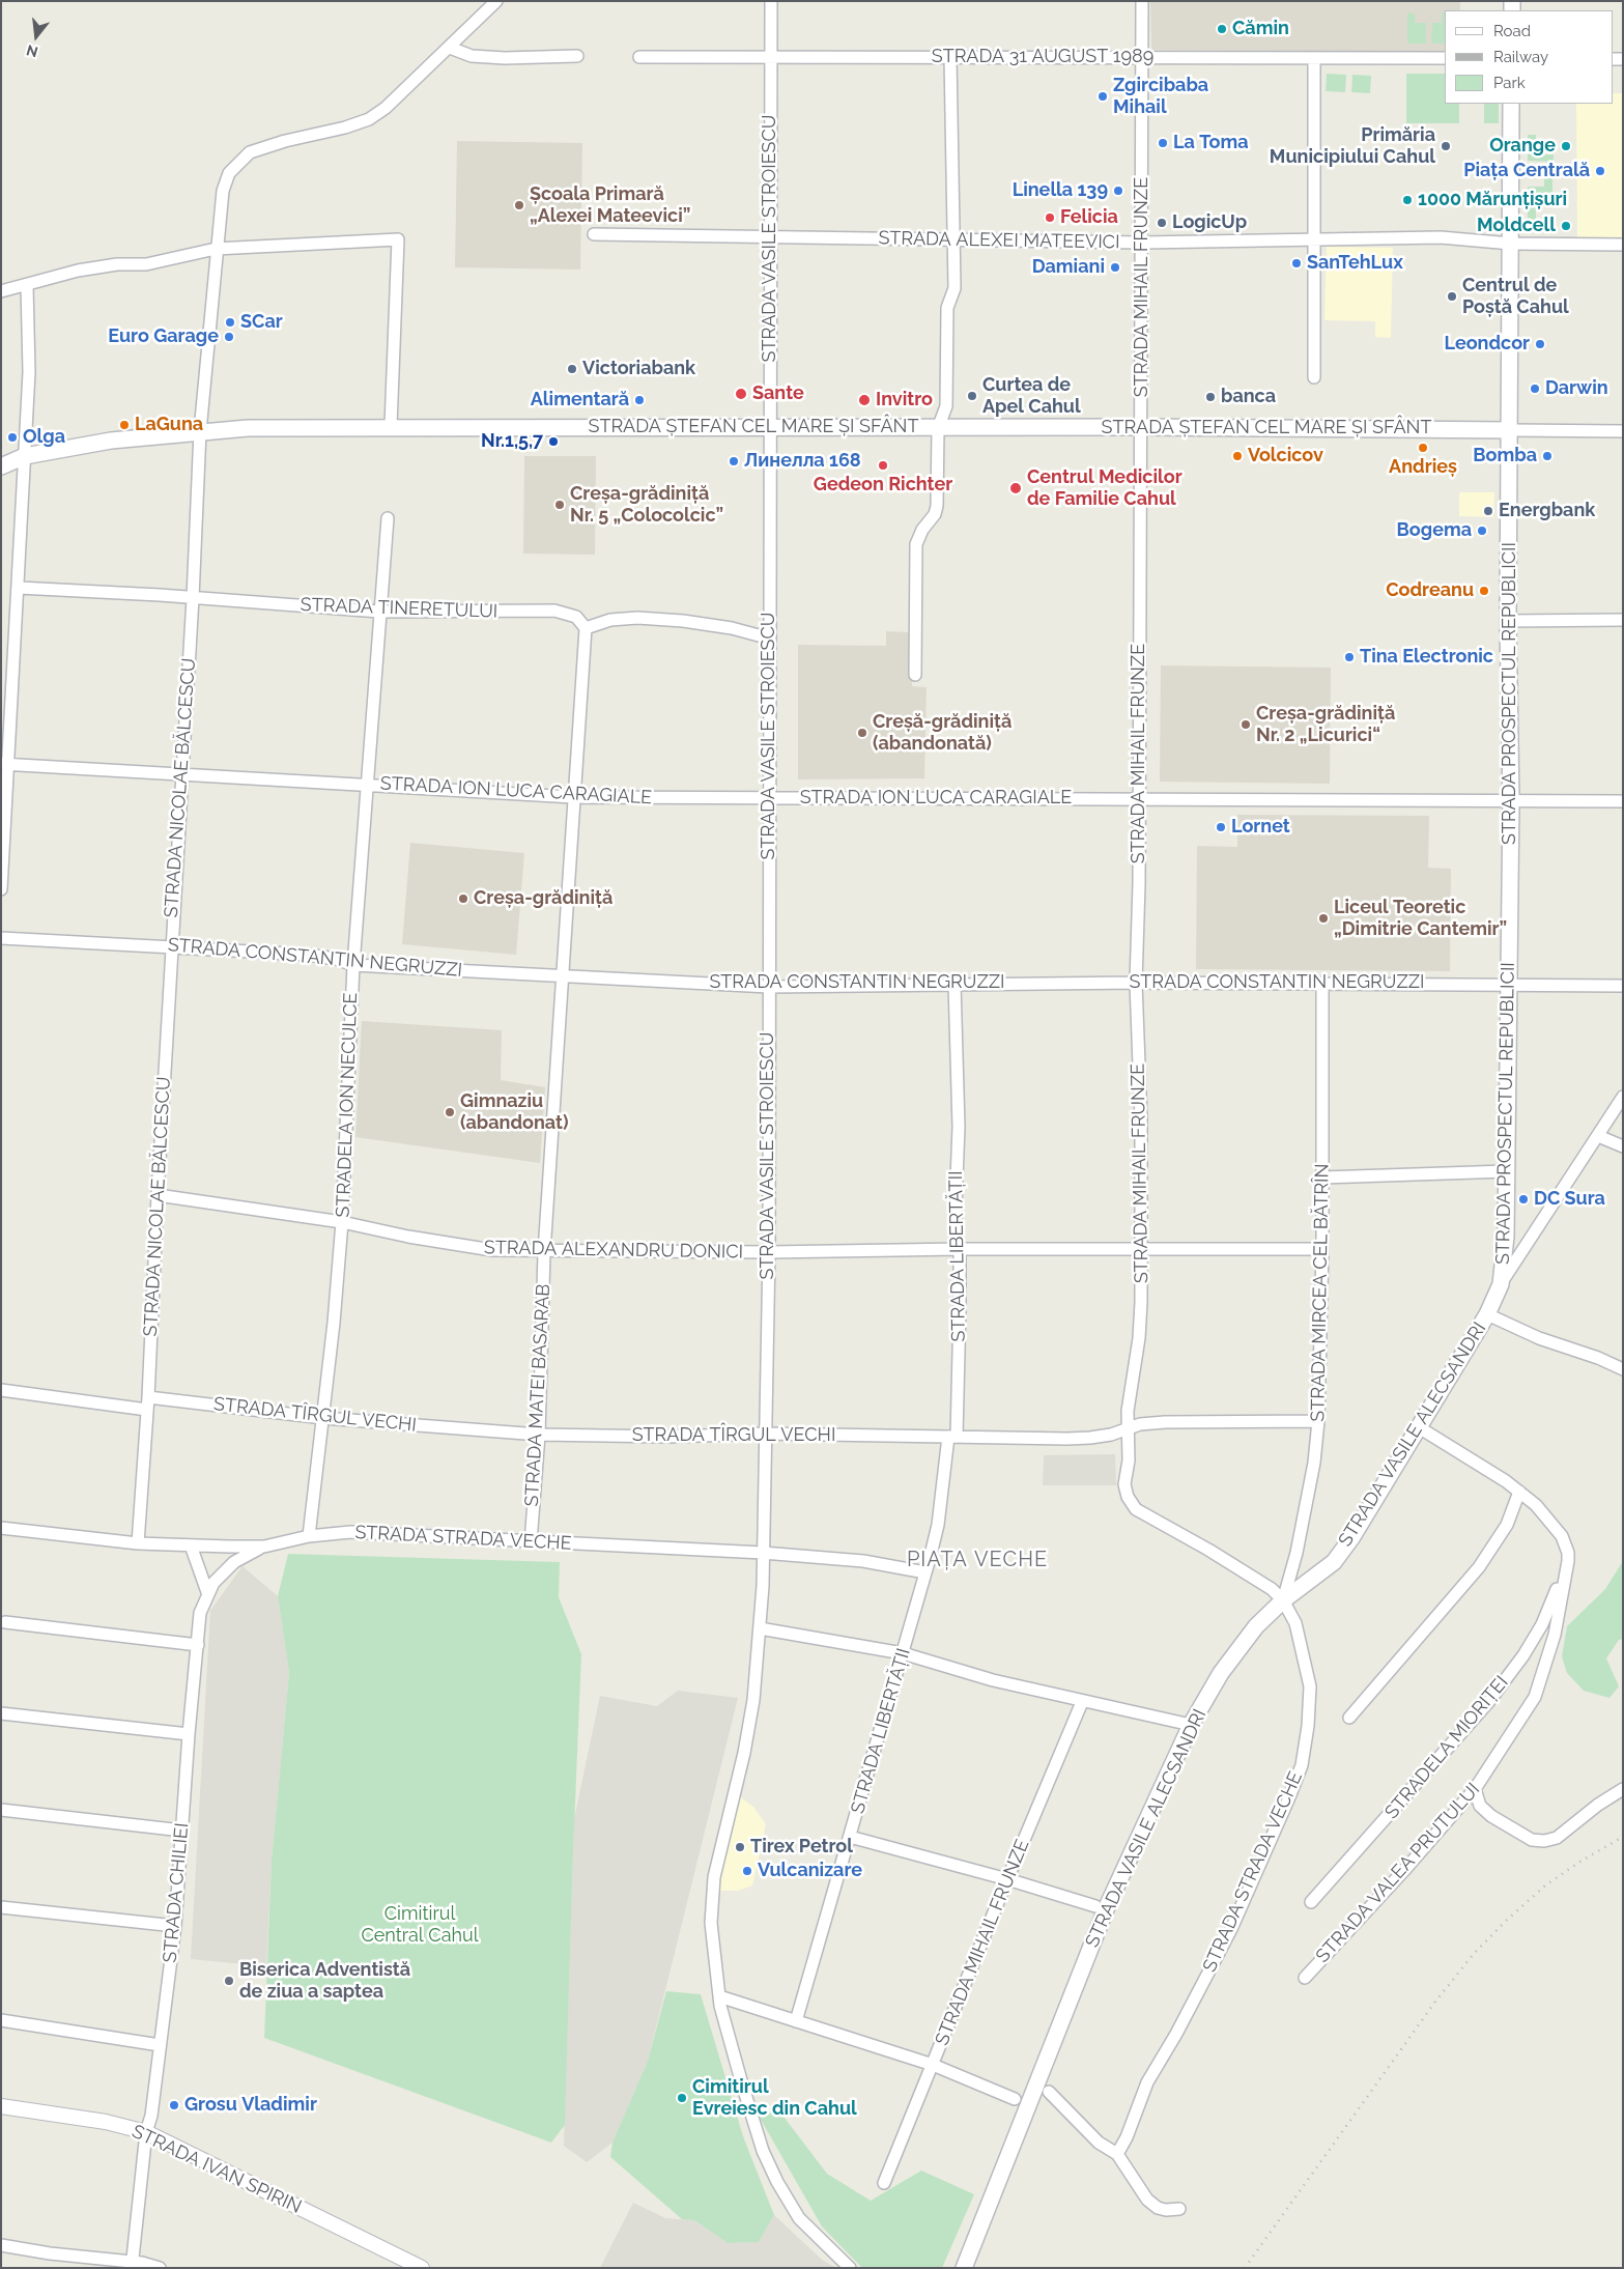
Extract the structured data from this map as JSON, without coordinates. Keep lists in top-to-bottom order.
{
  "streets": {
    "main road": ["STRADA ȘTEFAN CEL MARE ȘI SFÂNT", "STRADA PROSPECTUL REPUBLICII", "STRADA VASILE ALECSANDRI"],
    "street": [
      "STRADA 31 AUGUST 1989",
      "STRADA VASILE STROIESCU",
      "STRADA ALEXEI MATEEVICI",
      "STRADA MIHAIL FRUNZE",
      "STRADA TINERETULUI",
      "STRADA NICOLAE BĂLCESCU",
      "STRADA ION LUCA CARAGIALE",
      "STRADA CONSTANTIN NEGRUZZI",
      "STRADELA ION NECULCE",
      "STRADA ALEXANDRU DONICI",
      "STRADA LIBERTĂȚII",
      "STRADA MIRCEA CEL BĂTRÎN",
      "STRADA MATEI BASARAB",
      "STRADA TÎRGUL VECHI",
      "STRADA STRADA VECHE",
      "STRADELA MIORIȚEI",
      "STRADA VALEA PRUTULUI",
      "STRADA CHILIEI",
      "STRADA IVAN SPIRIN"
    ]
  },
  "crossings": [
    ["STRADA 31 AUGUST 1989", "STRADA VASILE STROIESCU"],
    ["STRADA 31 AUGUST 1989", "STRADA MIHAIL FRUNZE"],
    ["STRADA VASILE STROIESCU", "STRADA ALEXEI MATEEVICI"],
    ["STRADA VASILE STROIESCU", "STRADA ȘTEFAN CEL MARE ȘI SFÂNT"],
    ["STRADA VASILE STROIESCU", "STRADA ION LUCA CARAGIALE"],
    ["STRADA VASILE STROIESCU", "STRADA CONSTANTIN NEGRUZZI"],
    ["STRADA VASILE STROIESCU", "STRADA ALEXANDRU DONICI"],
    ["STRADA VASILE STROIESCU", "STRADA TÎRGUL VECHI"],
    ["STRADA VASILE STROIESCU", "STRADA STRADA VECHE"],
    ["STRADA ALEXEI MATEEVICI", "STRADA MIHAIL FRUNZE"],
    ["STRADA ALEXEI MATEEVICI", "STRADA PROSPECTUL REPUBLICII"],
    ["STRADA MIHAIL FRUNZE", "STRADA ȘTEFAN CEL MARE ȘI SFÂNT"],
    ["STRADA MIHAIL FRUNZE", "STRADA ION LUCA CARAGIALE"],
    ["STRADA MIHAIL FRUNZE", "STRADA CONSTANTIN NEGRUZZI"],
    ["STRADA MIHAIL FRUNZE", "STRADA ALEXANDRU DONICI"],
    ["STRADA MIHAIL FRUNZE", "STRADA TÎRGUL VECHI"],
    ["STRADA MIHAIL FRUNZE", "STRADA STRADA VECHE"],
    ["STRADA ȘTEFAN CEL MARE ȘI SFÂNT", "STRADA PROSPECTUL REPUBLICII"],
    ["STRADA ȘTEFAN CEL MARE ȘI SFÂNT", "STRADA NICOLAE BĂLCESCU"],
    ["STRADA TINERETULUI", "STRADA NICOLAE BĂLCESCU"],
    ["STRADA TINERETULUI", "STRADELA ION NECULCE"],
    ["STRADA TINERETULUI", "STRADA MATEI BASARAB"],
    ["STRADA PROSPECTUL REPUBLICII", "STRADA ION LUCA CARAGIALE"],
    ["STRADA PROSPECTUL REPUBLICII", "STRADA CONSTANTIN NEGRUZZI"],
    ["STRADA PROSPECTUL REPUBLICII", "STRADA VASILE ALECSANDRI"],
    ["STRADA NICOLAE BĂLCESCU", "STRADA ION LUCA CARAGIALE"],
    ["STRADA NICOLAE BĂLCESCU", "STRADA CONSTANTIN NEGRUZZI"],
    ["STRADA NICOLAE BĂLCESCU", "STRADA ALEXANDRU DONICI"],
    ["STRADA NICOLAE BĂLCESCU", "STRADA TÎRGUL VECHI"],
    ["STRADA NICOLAE BĂLCESCU", "STRADA STRADA VECHE"],
    ["STRADA ION LUCA CARAGIALE", "STRADELA ION NECULCE"],
    ["STRADA ION LUCA CARAGIALE", "STRADA MATEI BASARAB"],
    ["STRADA CONSTANTIN NEGRUZZI", "STRADELA ION NECULCE"],
    ["STRADA CONSTANTIN NEGRUZZI", "STRADA LIBERTĂȚII"],
    ["STRADA CONSTANTIN NEGRUZZI", "STRADA MIRCEA CEL BĂTRÎN"],
    ["STRADA CONSTANTIN NEGRUZZI", "STRADA MATEI BASARAB"],
    ["STRADELA ION NECULCE", "STRADA ALEXANDRU DONICI"],
    ["STRADELA ION NECULCE", "STRADA TÎRGUL VECHI"],
    ["STRADELA ION NECULCE", "STRADA STRADA VECHE"],
    ["STRADA ALEXANDRU DONICI", "STRADA LIBERTĂȚII"],
    ["STRADA ALEXANDRU DONICI", "STRADA MIRCEA CEL BĂTRÎN"],
    ["STRADA ALEXANDRU DONICI", "STRADA MATEI BASARAB"],
    ["STRADA LIBERTĂȚII", "STRADA TÎRGUL VECHI"],
    ["STRADA LIBERTĂȚII", "STRADA STRADA VECHE"],
    ["STRADA MIRCEA CEL BĂTRÎN", "STRADA TÎRGUL VECHI"],
    ["STRADA MIRCEA CEL BĂTRÎN", "STRADA VASILE ALECSANDRI"],
    ["STRADA MIRCEA CEL BĂTRÎN", "STRADA STRADA VECHE"],
    ["STRADA MATEI BASARAB", "STRADA TÎRGUL VECHI"],
    ["STRADA MATEI BASARAB", "STRADA STRADA VECHE"],
    ["STRADA VASILE ALECSANDRI", "STRADA STRADA VECHE"],
    ["STRADA VASILE ALECSANDRI", "STRADA VALEA PRUTULUI"],
    ["STRADA STRADA VECHE", "STRADA CHILIEI"],
    ["STRADELA MIORIȚEI", "STRADA VALEA PRUTULUI"],
    ["STRADA CHILIEI", "STRADA IVAN SPIRIN"]
  ],
  "districts": ["PIAȚA VECHE"],
  "parks": ["Cimitirul Central Cahul"],
  "places": [
    "Cămin",
    "Zgircibaba Mihail",
    "La Toma",
    "Primăria Municipiului Cahul",
    "Orange",
    "Piața Centrală",
    "Linella 139",
    "1000 Mărunțișuri",
    "Școala Primară „Alexei Mateevici”",
    "Felicia",
    "LogicUp",
    "Moldcell",
    "SanTehLux",
    "Damiani",
    "Centrul de Poștă Cahul",
    "SCar",
    "Euro Garage",
    "Leondcor",
    "Victoriabank",
    "Darwin",
    "Sante",
    "Curtea de Apel Cahul",
    "banca",
    "Alimentară",
    "Invitro",
    "LaGuna",
    "Olga",
    "Nr.1,5,7",
    "Andrieș",
    "Volcicov",
    "Bomba",
    "Линелла 168",
    "Gedeon Richter",
    "Centrul Medicilor de Familie Cahul",
    "Creșa-grădiniță Nr. 5 „Colocolcic”",
    "Energbank",
    "Bogema",
    "Codreanu",
    "Tina Electronic",
    "Creșa-grădiniță Nr. 2 „Licurici“",
    "Creșă-grădiniță (abandonată)",
    "Lornet",
    "Creșa-grădiniță",
    "Liceul Teoretic „Dimitrie Cantemir”",
    "Gimnaziu (abandonat)",
    "DC Sura",
    "Tirex Petrol",
    "Vulcanizare",
    "Biserica Adventistă de ziua a saptea",
    "Cimitirul Evreiesc din Cahul",
    "Grosu Vladimir"
  ],
  "legend": ["Road", "Railway", "Park"],
  "north": "bottom"
}
